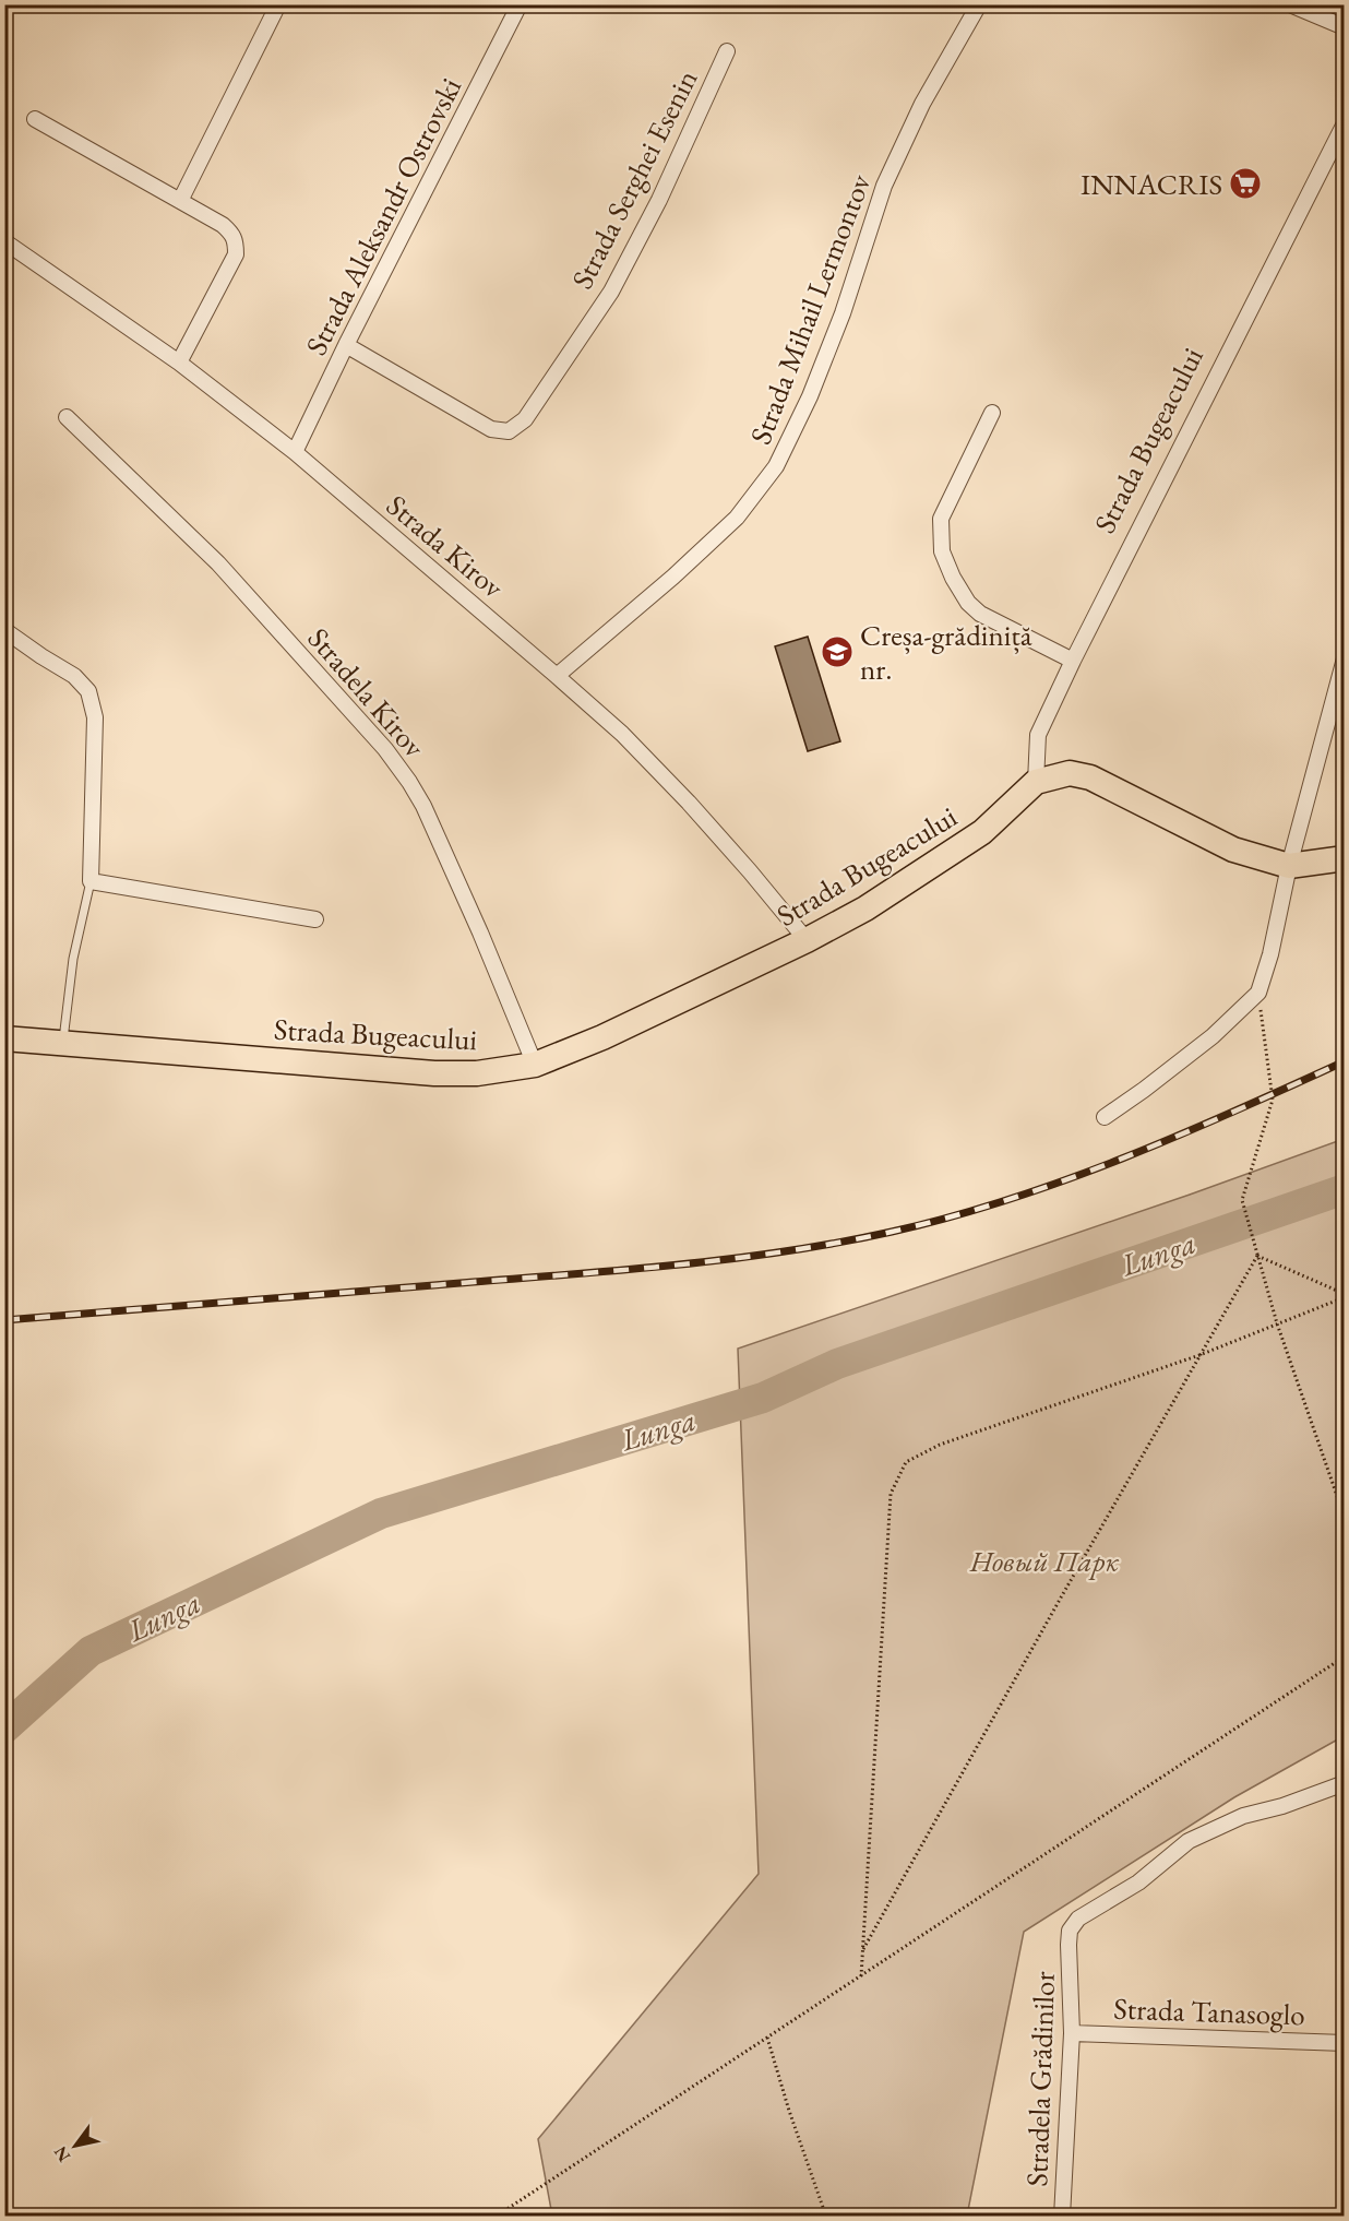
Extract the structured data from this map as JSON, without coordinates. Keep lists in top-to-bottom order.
{
  "streets": {
    "main road": ["Strada Bugeacului"],
    "street": [
      "Strada Serghei Esenin",
      "Strada Aleksandr Ostrovski",
      "Strada Mihail Lermontov",
      "Strada Kirov",
      "Stradela Kirov",
      "Strada Tanasoglo",
      "Stradela Grădinilor"
    ]
  },
  "crossings": [
    ["Strada Serghei Esenin", "Strada Aleksandr Ostrovski"],
    ["Strada Aleksandr Ostrovski", "Strada Kirov"],
    ["Strada Mihail Lermontov", "Strada Kirov"],
    ["Strada Bugeacului", "Strada Kirov"],
    ["Strada Bugeacului", "Stradela Kirov"],
    ["Strada Tanasoglo", "Stradela Grădinilor"]
  ],
  "water": ["Lunga"],
  "parks": ["Новый Парк"],
  "places": {
    "supermarket": ["INNACRIS"],
    "school or university": ["Creșa-grădiniță nr."]
  },
  "north": "bottom left"
}
